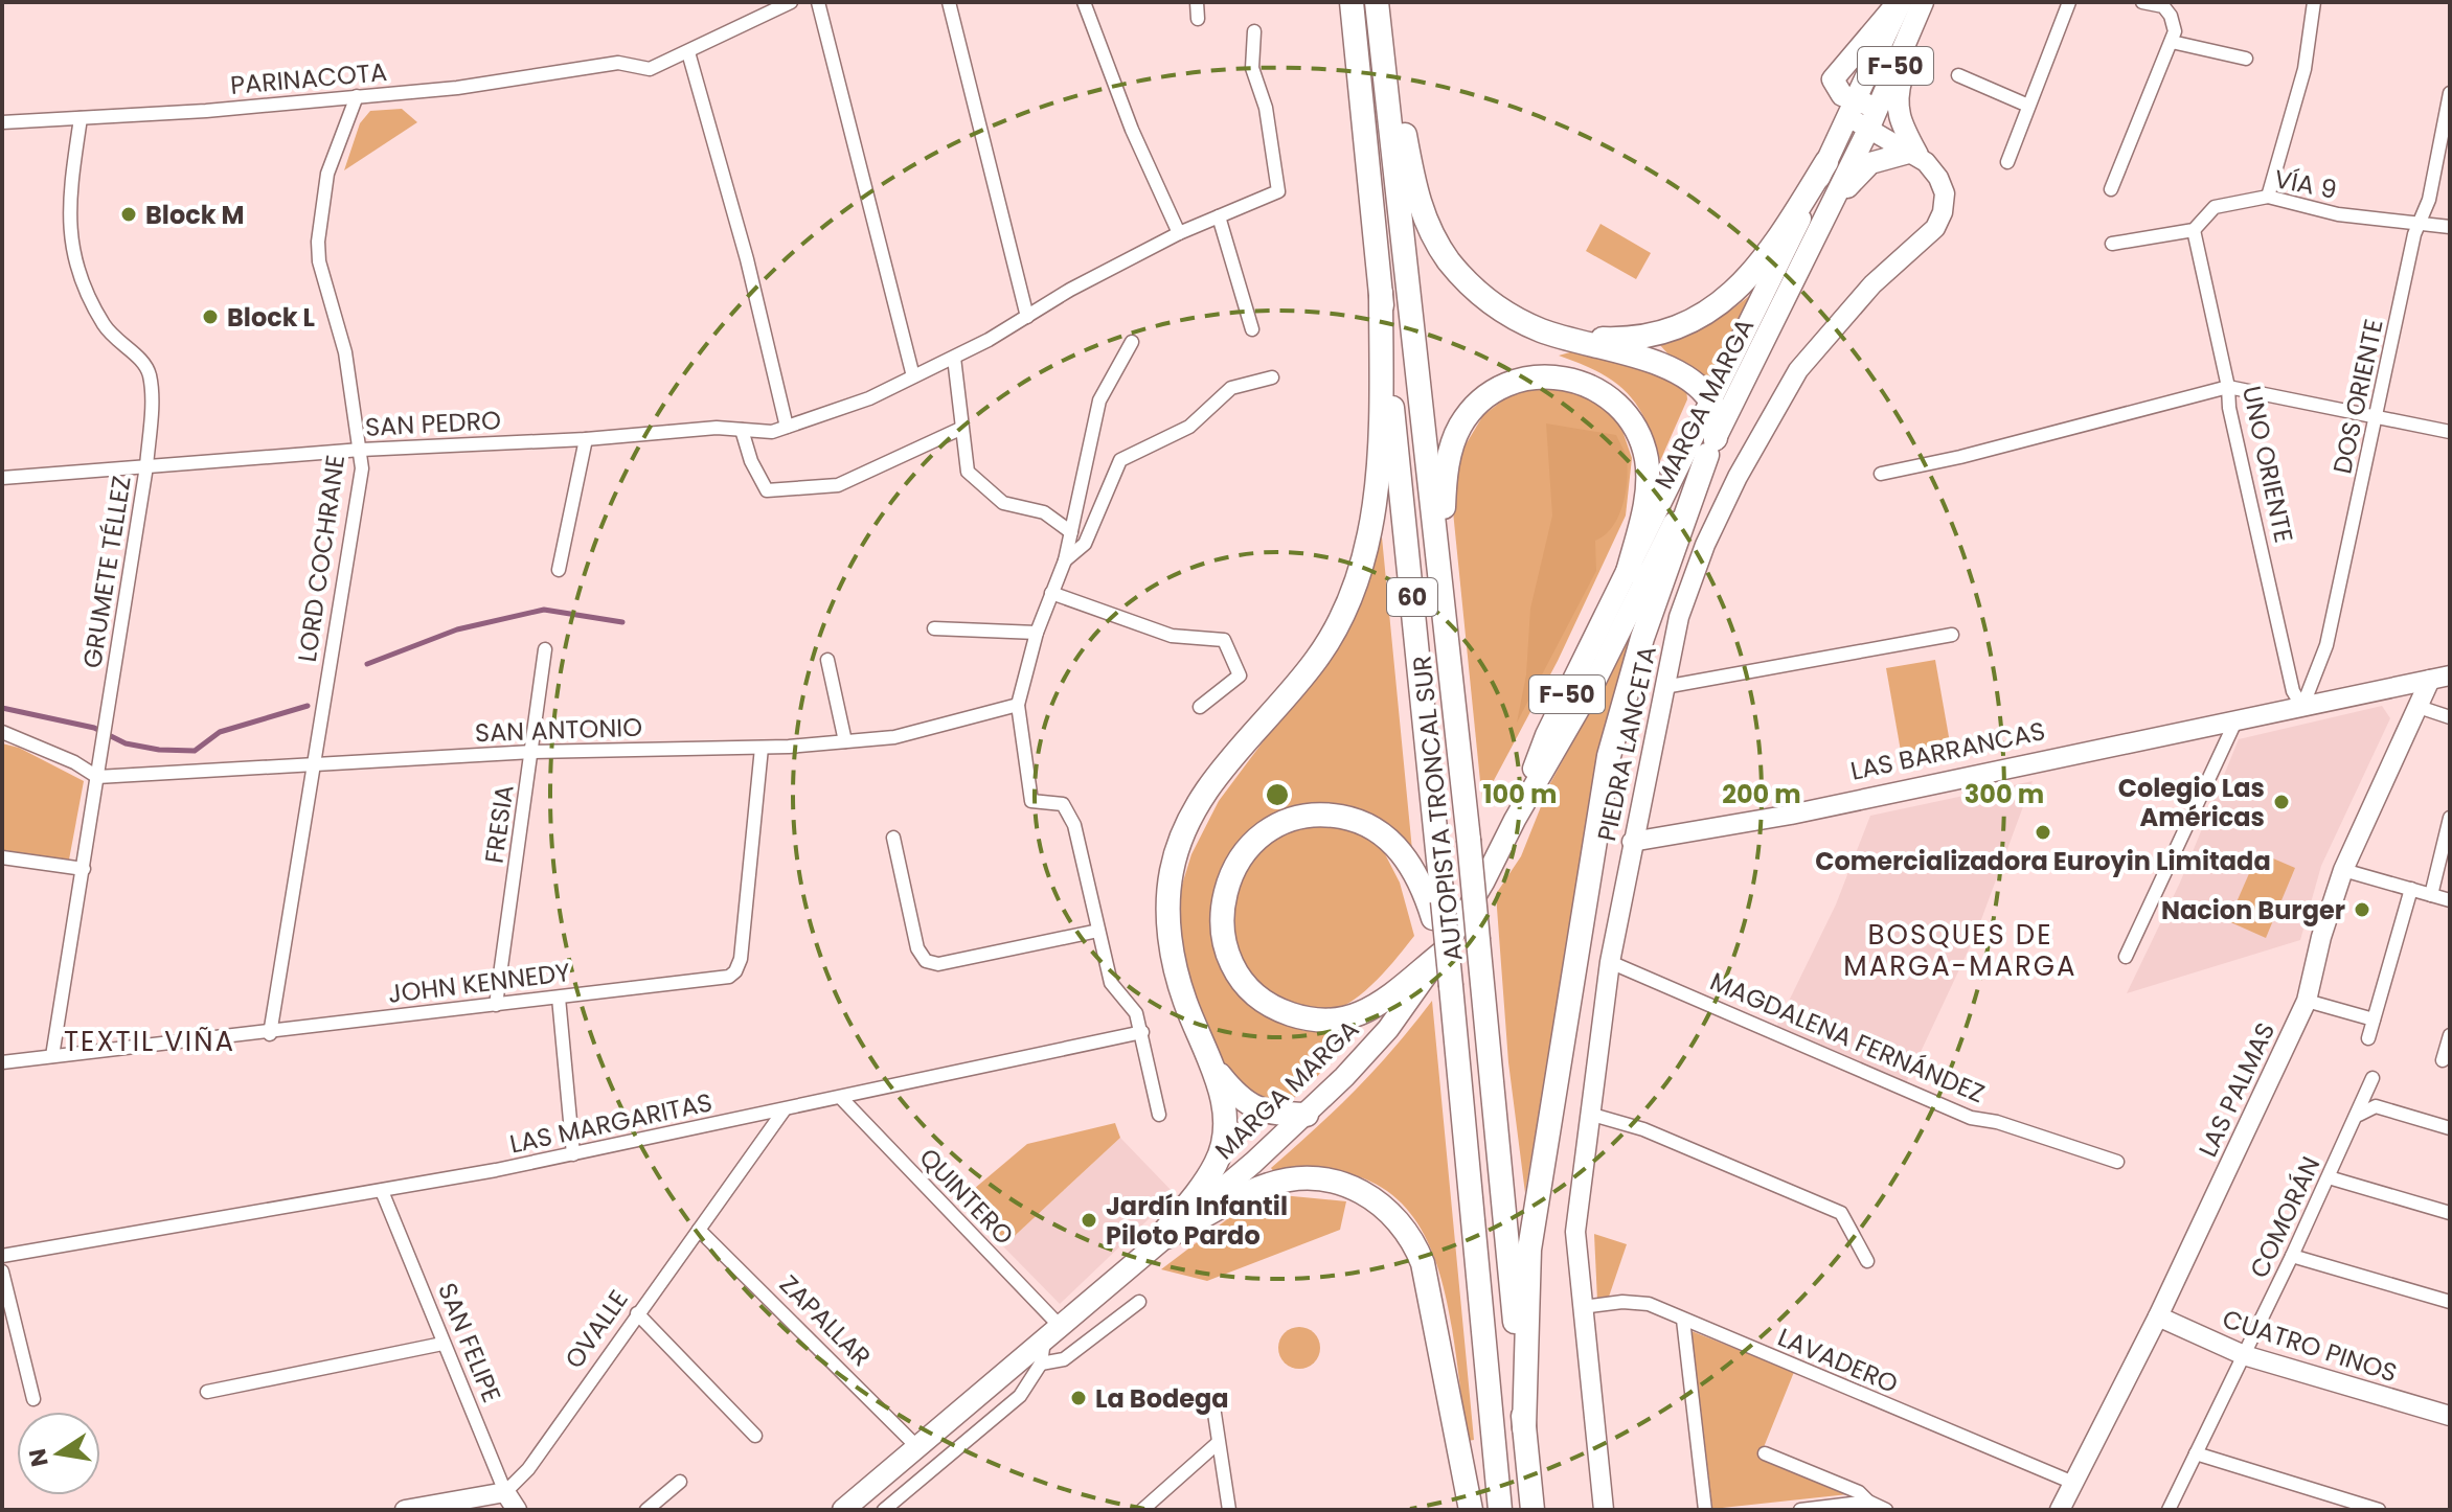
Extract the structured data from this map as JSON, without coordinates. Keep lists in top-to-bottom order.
{
  "streets": {
    "highway": ["60", "AUTOPISTA TRONCAL SUR"],
    "main road": ["F-50", "MARGA MARGA"],
    "street": [
      "PARINACOTA",
      "VÍA 9",
      "DOS ORIENTE",
      "SAN PEDRO",
      "UNO ORIENTE",
      "LORD COCHRANE",
      "GRUMETE TÉLLEZ",
      "SAN ANTONIO",
      "PIEDRA LANCETA",
      "LAS BARRANCAS",
      "FRESIA",
      "JOHN KENNEDY",
      "MAGDALENA FERNÁNDEZ",
      "LAS PALMAS",
      "LAS MARGARITAS",
      "QUINTERO",
      "COMORÁN",
      "ZAPALLAR",
      "OVALLE",
      "SAN FELIPE",
      "CUATRO PINOS",
      "LAVADERO"
    ]
  },
  "crossings": [
    ["PARINACOTA", "LORD COCHRANE"],
    ["PARINACOTA", "GRUMETE TÉLLEZ"],
    ["VÍA 9", "DOS ORIENTE"],
    ["VÍA 9", "UNO ORIENTE"],
    ["DOS ORIENTE", "UNO ORIENTE"],
    ["DOS ORIENTE", "LAS BARRANCAS"],
    ["MARGA MARGA", "PIEDRA LANCETA"],
    ["MARGA MARGA", "QUINTERO"],
    ["MARGA MARGA", "ZAPALLAR"],
    ["SAN PEDRO", "LORD COCHRANE"],
    ["SAN PEDRO", "GRUMETE TÉLLEZ"],
    ["UNO ORIENTE", "LAS BARRANCAS"],
    ["LORD COCHRANE", "SAN ANTONIO"],
    ["LORD COCHRANE", "JOHN KENNEDY"],
    ["GRUMETE TÉLLEZ", "SAN ANTONIO"],
    ["GRUMETE TÉLLEZ", "JOHN KENNEDY"],
    ["SAN ANTONIO", "FRESIA"],
    ["SAN ANTONIO", "JOHN KENNEDY"],
    ["PIEDRA LANCETA", "LAS BARRANCAS"],
    ["PIEDRA LANCETA", "MAGDALENA FERNÁNDEZ"],
    ["PIEDRA LANCETA", "LAVADERO"],
    ["LAS BARRANCAS", "LAS PALMAS"],
    ["FRESIA", "JOHN KENNEDY"],
    ["LAS PALMAS", "CUATRO PINOS"],
    ["LAS PALMAS", "LAVADERO"],
    ["LAS MARGARITAS", "QUINTERO"],
    ["LAS MARGARITAS", "OVALLE"],
    ["LAS MARGARITAS", "SAN FELIPE"],
    ["COMORÁN", "CUATRO PINOS"],
    ["ZAPALLAR", "OVALLE"],
    ["OVALLE", "SAN FELIPE"]
  ],
  "districts": ["BOSQUES DE MARGA-MARGA", "TEXTIL VIÑA"],
  "places": [
    "Block M",
    "Block L",
    "Colegio Las Américas",
    "Comercializadora Euroyin Limitada",
    "Nacion Burger",
    "Jardín Infantil Piloto Pardo",
    "La Bodega"
  ],
  "north": "left",
  "rings": ["100 m", "200 m", "300 m"]
}
